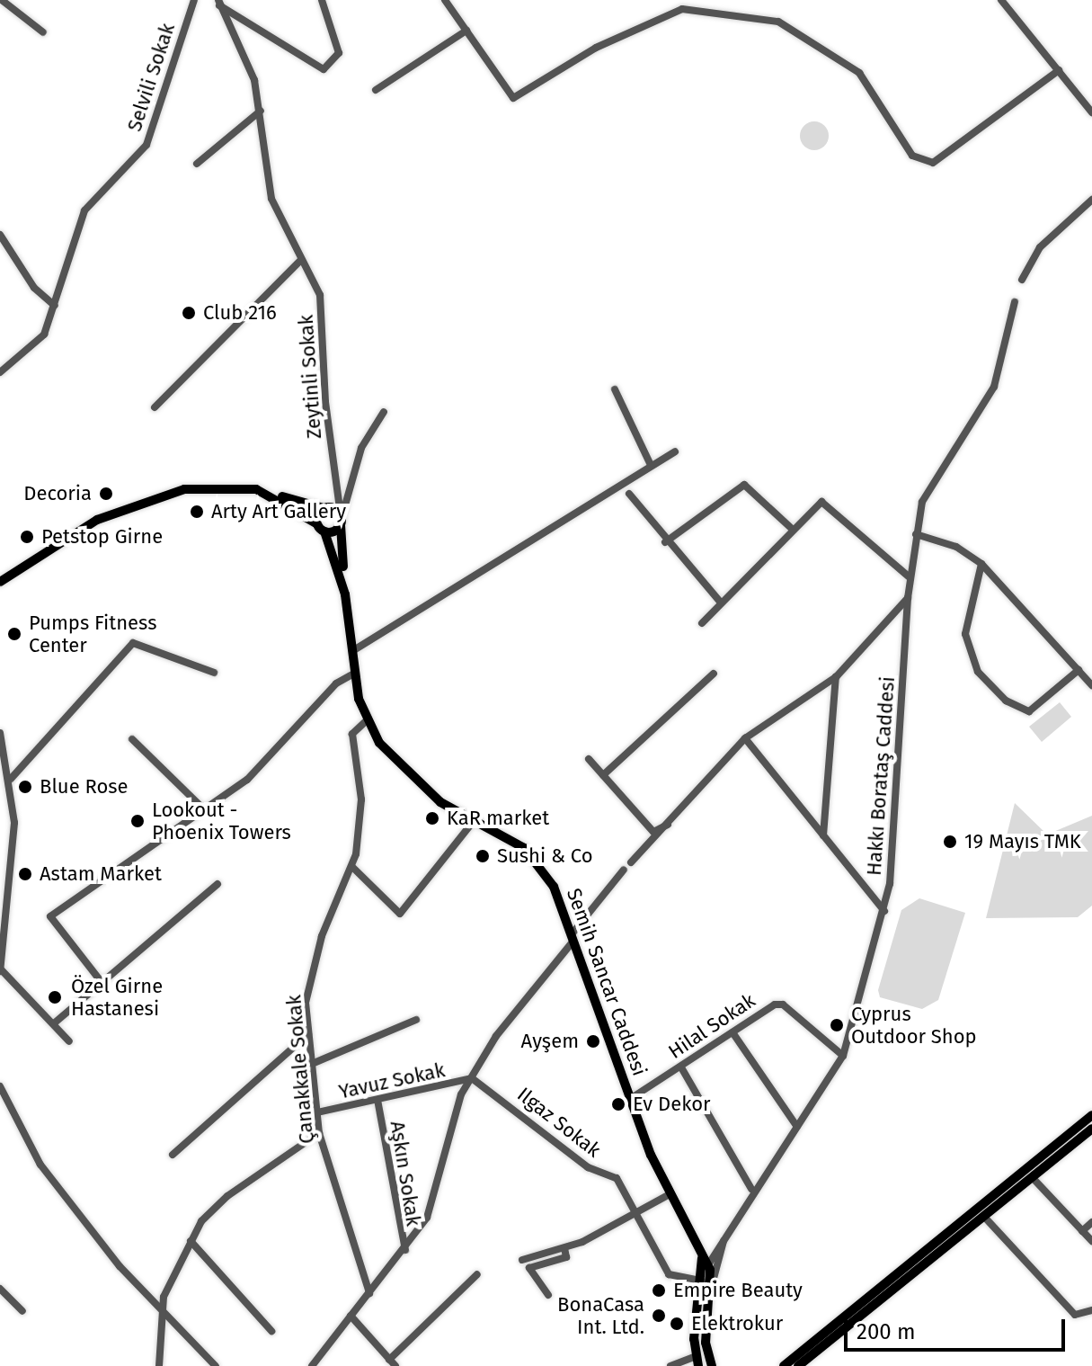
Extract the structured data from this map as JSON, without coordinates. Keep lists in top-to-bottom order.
{
  "streets": {
    "main road": ["Semih Sancar Caddesi"],
    "street": [
      "Selvili Sokak",
      "Zeytinli Sokak",
      "Hakkı Borataş Caddesi",
      "Hilal Sokak",
      "Çanakkale Sokak",
      "Yavuz Sokak",
      "Ilgaz Sokak",
      "Aşkın Sokak"
    ]
  },
  "crossings": [
    ["Zeytinli Sokak", "Semih Sancar Caddesi"],
    ["Hakkı Borataş Caddesi", "Semih Sancar Caddesi"],
    ["Hakkı Borataş Caddesi", "Hilal Sokak"],
    ["Semih Sancar Caddesi", "Hilal Sokak"],
    ["Semih Sancar Caddesi", "Çanakkale Sokak"],
    ["Çanakkale Sokak", "Yavuz Sokak"],
    ["Yavuz Sokak", "Ilgaz Sokak"],
    ["Yavuz Sokak", "Aşkın Sokak"]
  ],
  "places": [
    "Club 216",
    "Decoria",
    "Arty Art Gallery",
    "Petstop Girne",
    "Pumps Fitness Center",
    "Blue Rose",
    "KaR market",
    "Lookout - Phoenix Towers",
    "19 Mayıs TMK",
    "Sushi & Co",
    "Astam Market",
    "Özel Girne Hastanesi",
    "Cyprus Outdoor Shop",
    "Ayşem",
    "Ev Dekor",
    "Empire Beauty",
    "BonaCasa Int. Ltd.",
    "Elektrokur"
  ],
  "scale_bar": "200 m"
}
